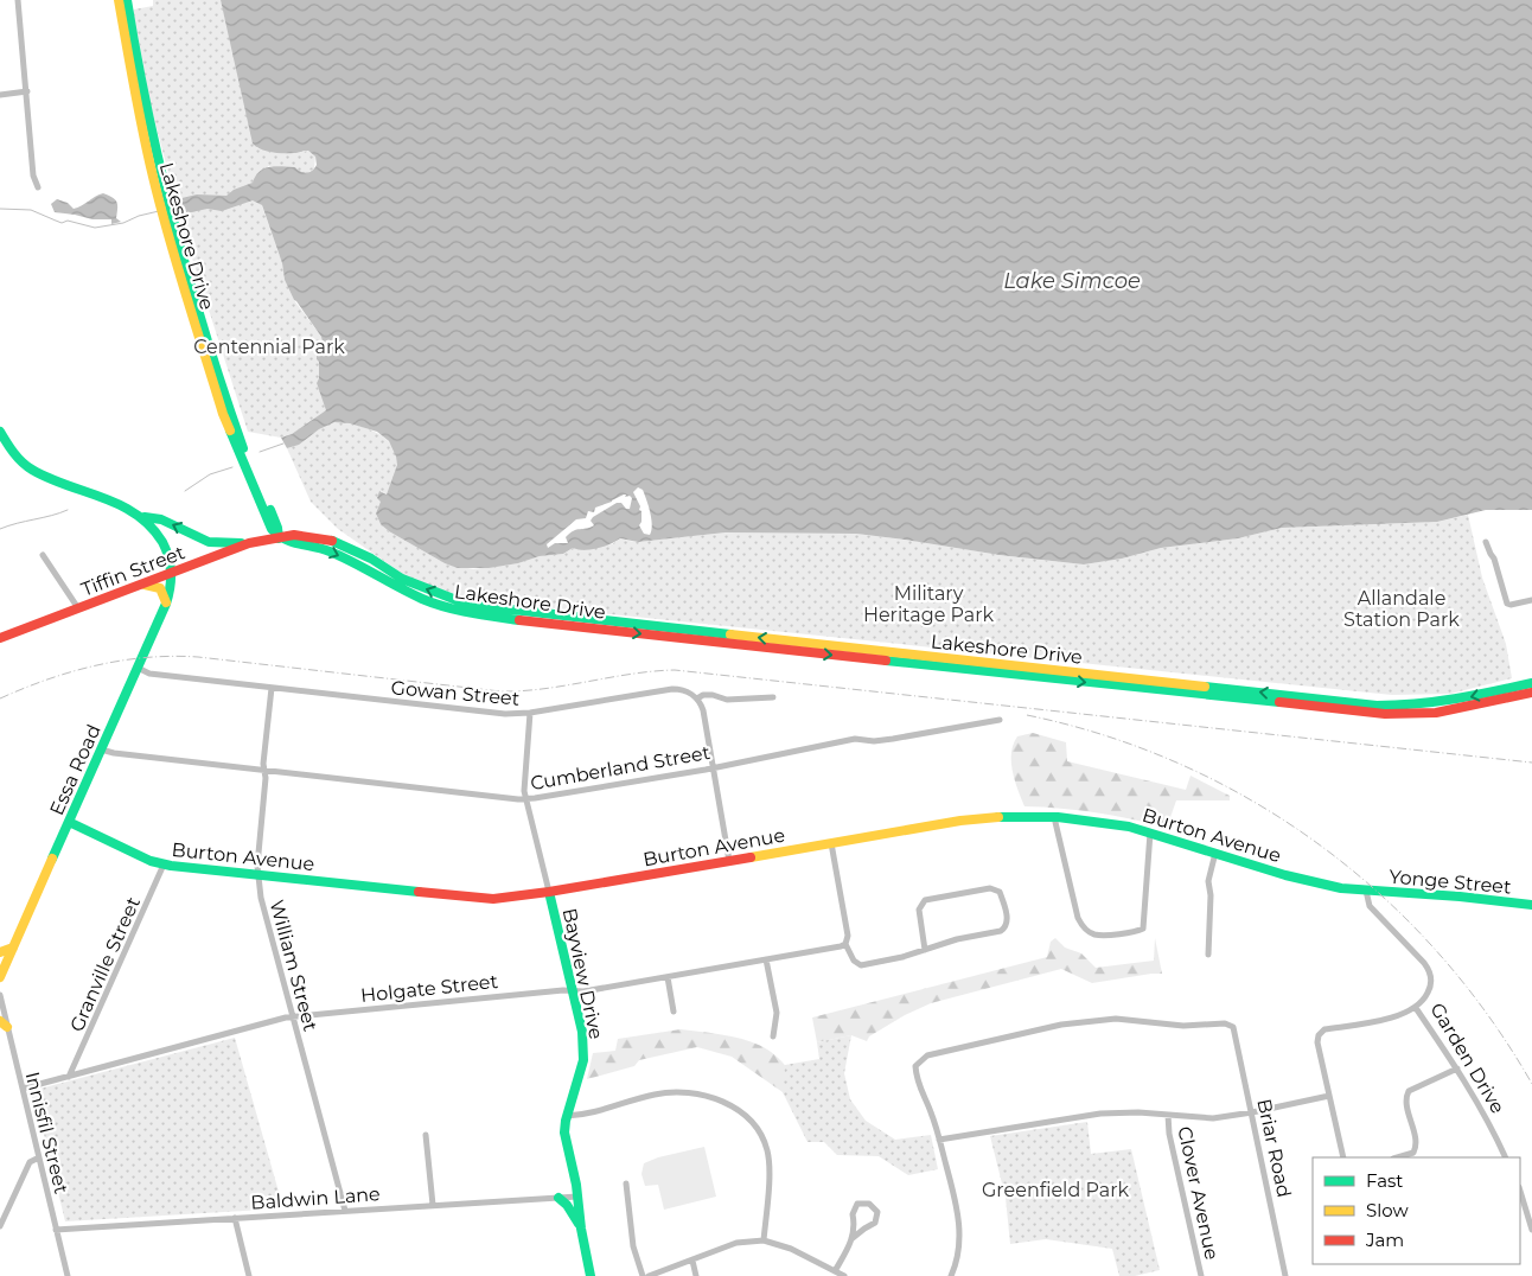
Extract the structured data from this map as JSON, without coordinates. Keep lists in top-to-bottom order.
{
  "streets": {
    "main road": [
      "Lakeshore Drive",
      "Tiffin Street",
      "Essa Road",
      "Burton Avenue",
      "Yonge Street",
      "Bayview Drive"
    ],
    "street": [
      "Gowan Street",
      "Cumberland Street",
      "Granville Street",
      "William Street",
      "Holgate Street",
      "Garden Drive",
      "Innisfil Street",
      "Briar Road",
      "Clover Avenue",
      "Baldwin Lane"
    ]
  },
  "crossings": [
    ["Lakeshore Drive", "Tiffin Street"],
    ["Tiffin Street", "Essa Road"],
    ["Gowan Street", "Essa Road"],
    ["Gowan Street", "William Street"],
    ["Gowan Street", "Bayview Drive"],
    ["Cumberland Street", "Essa Road"],
    ["Cumberland Street", "William Street"],
    ["Cumberland Street", "Bayview Drive"],
    ["Essa Road", "Burton Avenue"],
    ["Burton Avenue", "Yonge Street"],
    ["Burton Avenue", "Granville Street"],
    ["Burton Avenue", "William Street"],
    ["Burton Avenue", "Bayview Drive"],
    ["Burton Avenue", "Garden Drive"],
    ["Yonge Street", "Garden Drive"],
    ["Granville Street", "Holgate Street"],
    ["William Street", "Holgate Street"],
    ["William Street", "Baldwin Lane"],
    ["Bayview Drive", "Holgate Street"],
    ["Bayview Drive", "Baldwin Lane"],
    ["Holgate Street", "Innisfil Street"],
    ["Innisfil Street", "Baldwin Lane"]
  ],
  "water": ["Lake Simcoe"],
  "parks": [
    "Centennial Park",
    "Military Heritage Park",
    "Allandale Station Park",
    "Greenfield Park"
  ],
  "legend": ["Fast", "Slow", "Jam"]
}
